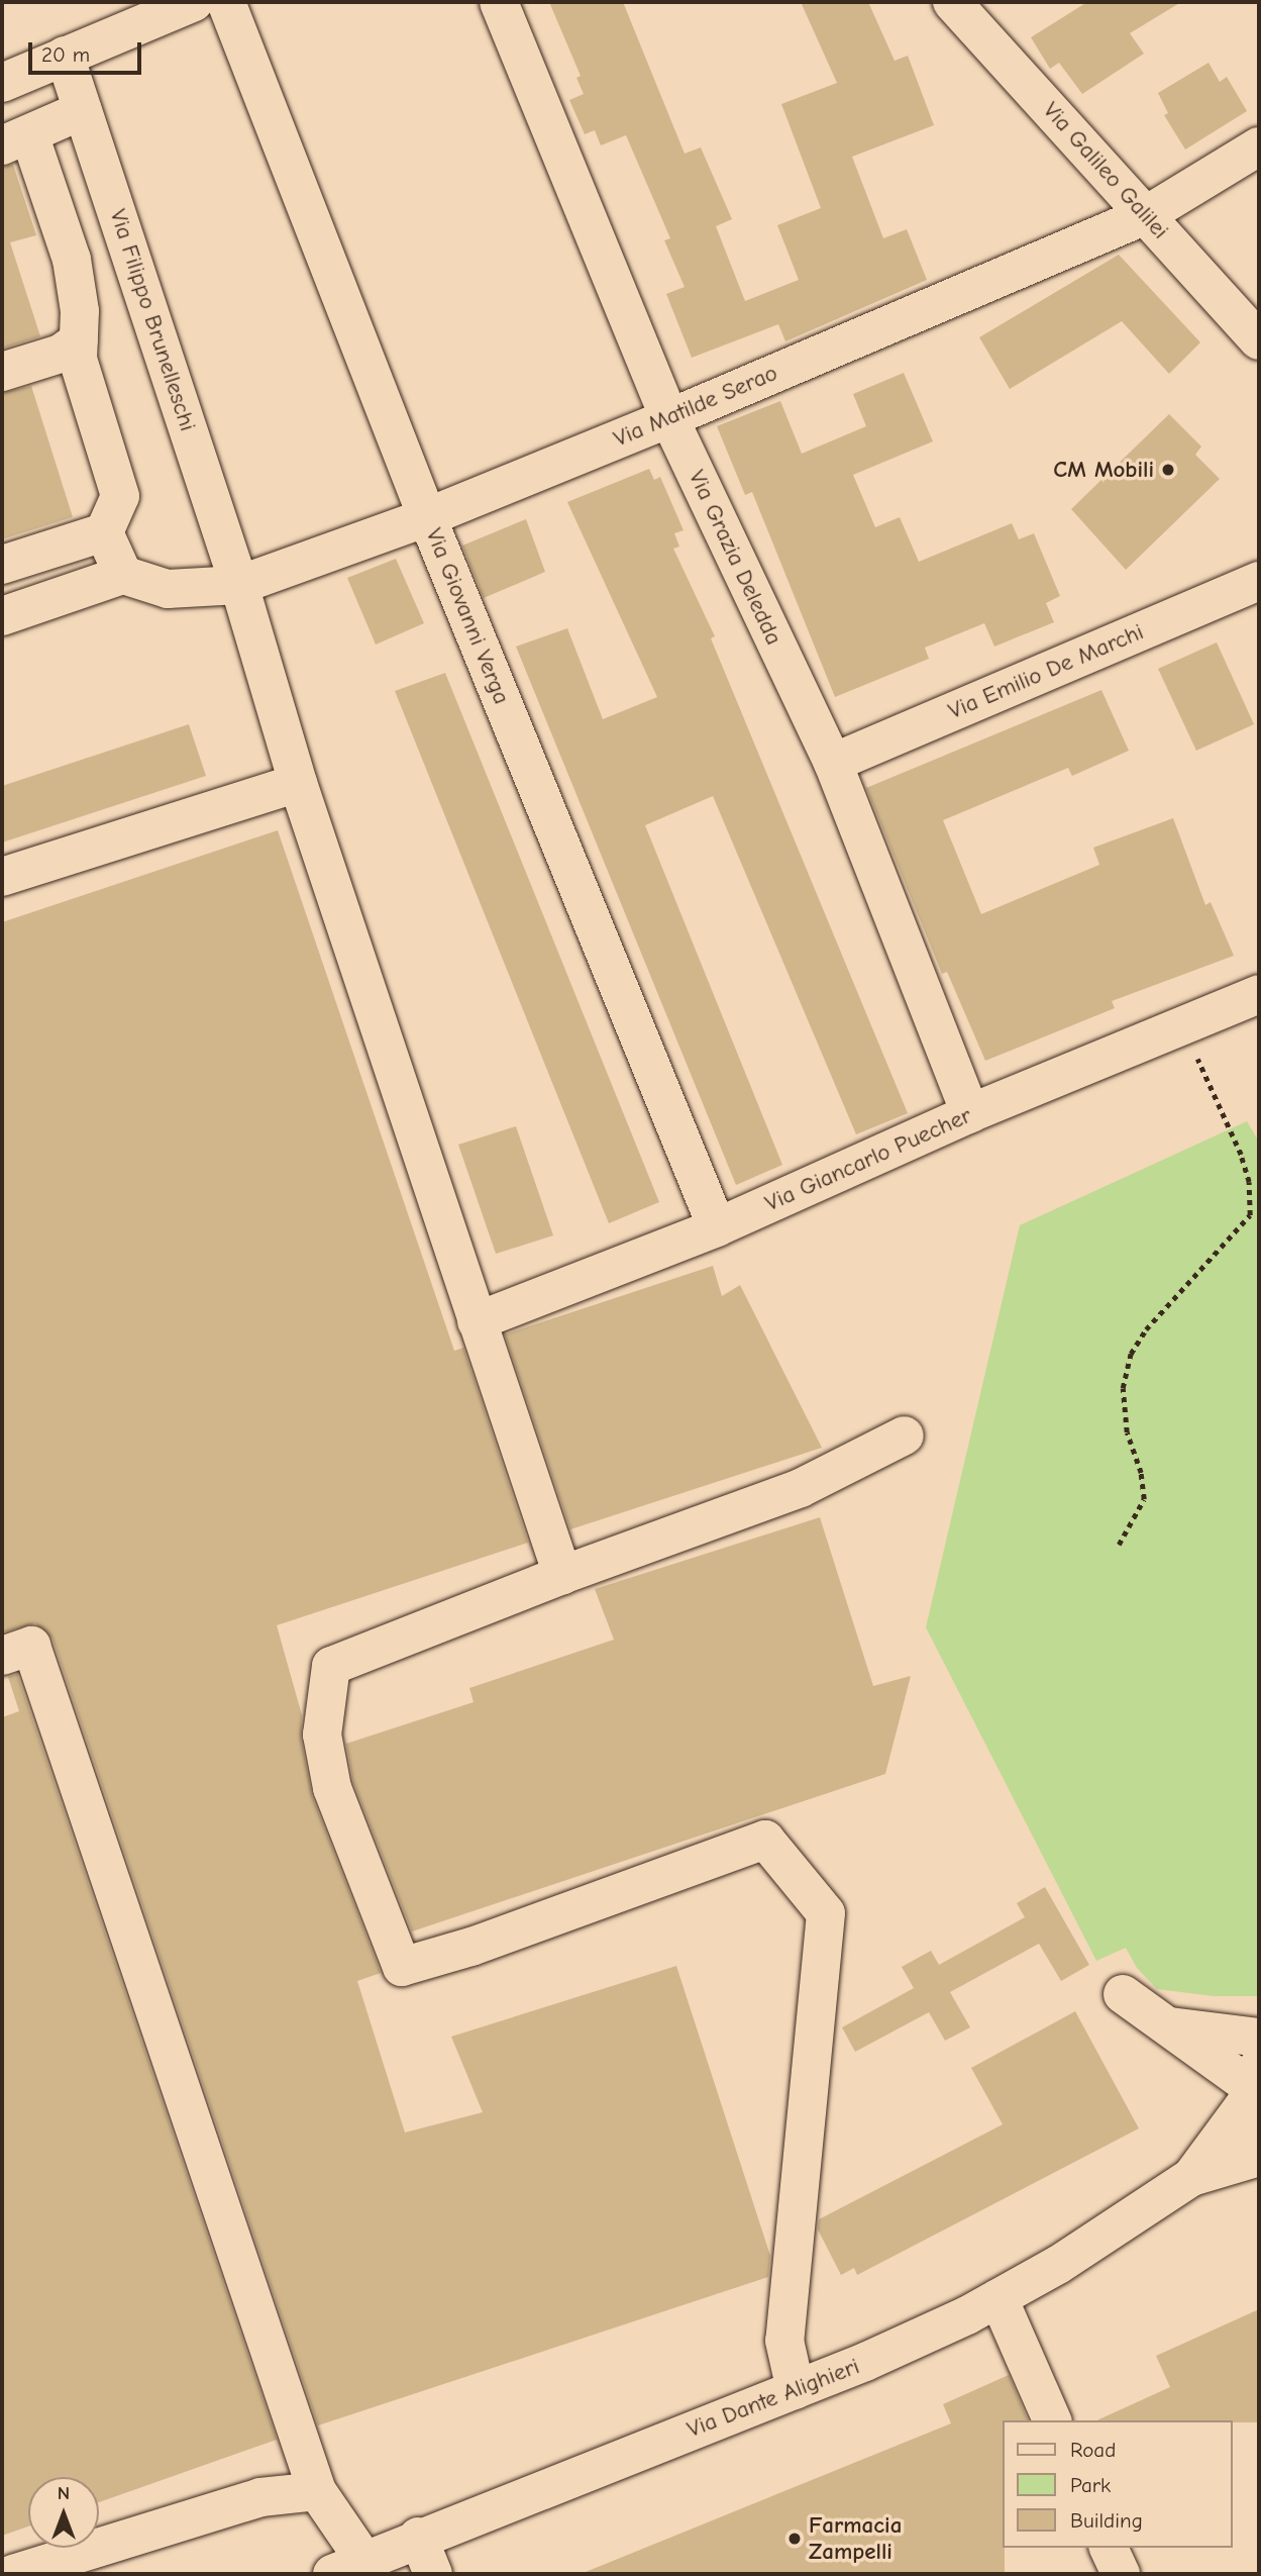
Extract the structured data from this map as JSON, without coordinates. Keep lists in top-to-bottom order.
{
  "streets": {
    "street": [
      "Via Galileo Galilei",
      "Via Filippo Brunelleschi",
      "Via Matilde Serao",
      "Via Grazia Deledda",
      "Via Giovanni Verga",
      "Via Emilio De Marchi",
      "Via Giancarlo Puecher",
      "Via Dante Alighieri"
    ]
  },
  "crossings": [
    ["Via Galileo Galilei", "Via Matilde Serao"],
    ["Via Filippo Brunelleschi", "Via Matilde Serao"],
    ["Via Filippo Brunelleschi", "Via Giancarlo Puecher"],
    ["Via Matilde Serao", "Via Grazia Deledda"],
    ["Via Matilde Serao", "Via Giovanni Verga"],
    ["Via Grazia Deledda", "Via Emilio De Marchi"],
    ["Via Grazia Deledda", "Via Giancarlo Puecher"],
    ["Via Giovanni Verga", "Via Giancarlo Puecher"]
  ],
  "places": ["CM Mobili", "Farmacia Zampelli"],
  "legend": ["Road", "Park", "Building"],
  "scale_bar": "20 m",
  "north": "top"
}
